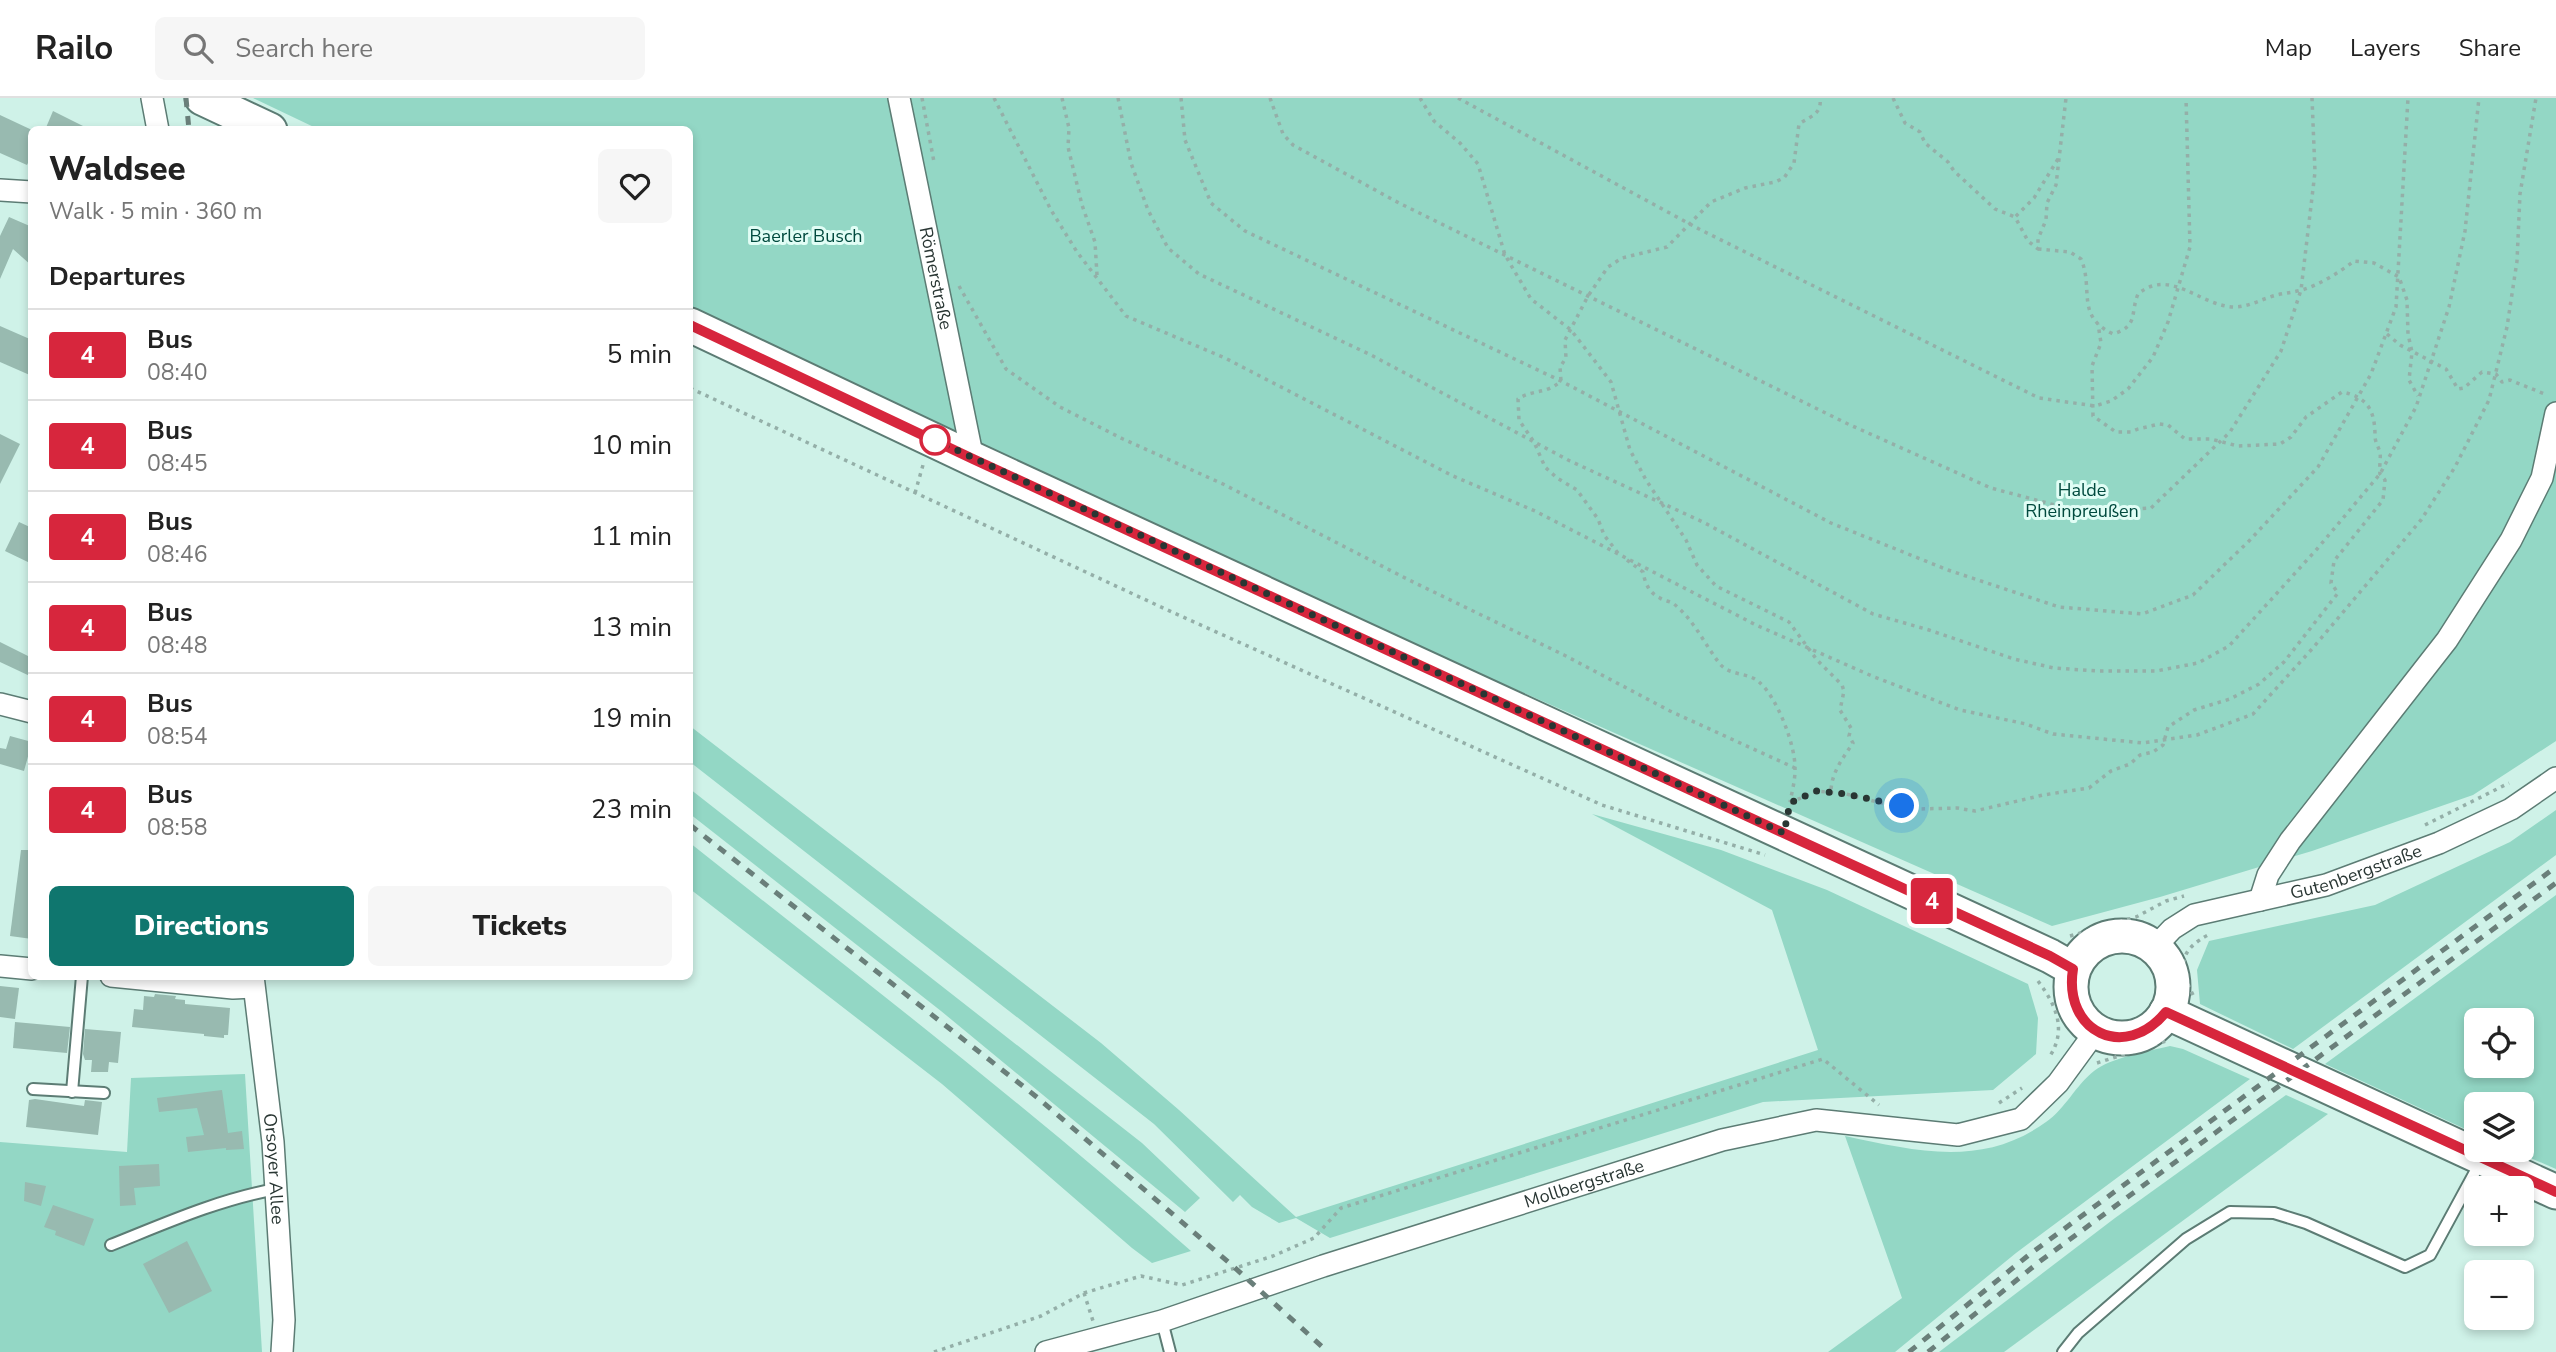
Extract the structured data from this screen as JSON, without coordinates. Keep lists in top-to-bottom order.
{
  "streets": {
    "street": [
      "Römerstraße",
      "Gutenbergstraße",
      "Orsoyer Allee",
      "Mollbergstraße"
    ]
  },
  "parks": ["Baerler Busch", "Halde Rheinpreußen"],
  "lines": ["bus line 4"],
  "page": {
    "header": "Railo",
    "search": "Search here",
    "nav": ["Map", "Layers", "Share"],
    "on_map": "4",
    "heading": [
      ["Waldsee", "Walk · 5 min · 360 m"],
      "Departures"
    ],
    "list": [
      {
        "mark": "4",
        "name": "Bus",
        "note": "08:40",
        "value": "5 min"
      },
      {
        "mark": "4",
        "name": "Bus",
        "note": "08:45",
        "value": "10 min"
      },
      {
        "mark": "4",
        "name": "Bus",
        "note": "08:46",
        "value": "11 min"
      },
      {
        "mark": "4",
        "name": "Bus",
        "note": "08:48",
        "value": "13 min"
      },
      {
        "mark": "4",
        "name": "Bus",
        "note": "08:54",
        "value": "19 min"
      },
      {
        "mark": "4",
        "name": "Bus",
        "note": "08:58",
        "value": "23 min"
      }
    ],
    "buttons": ["Directions", "Tickets"],
    "map_buttons": ["+", "−"]
  }
}
